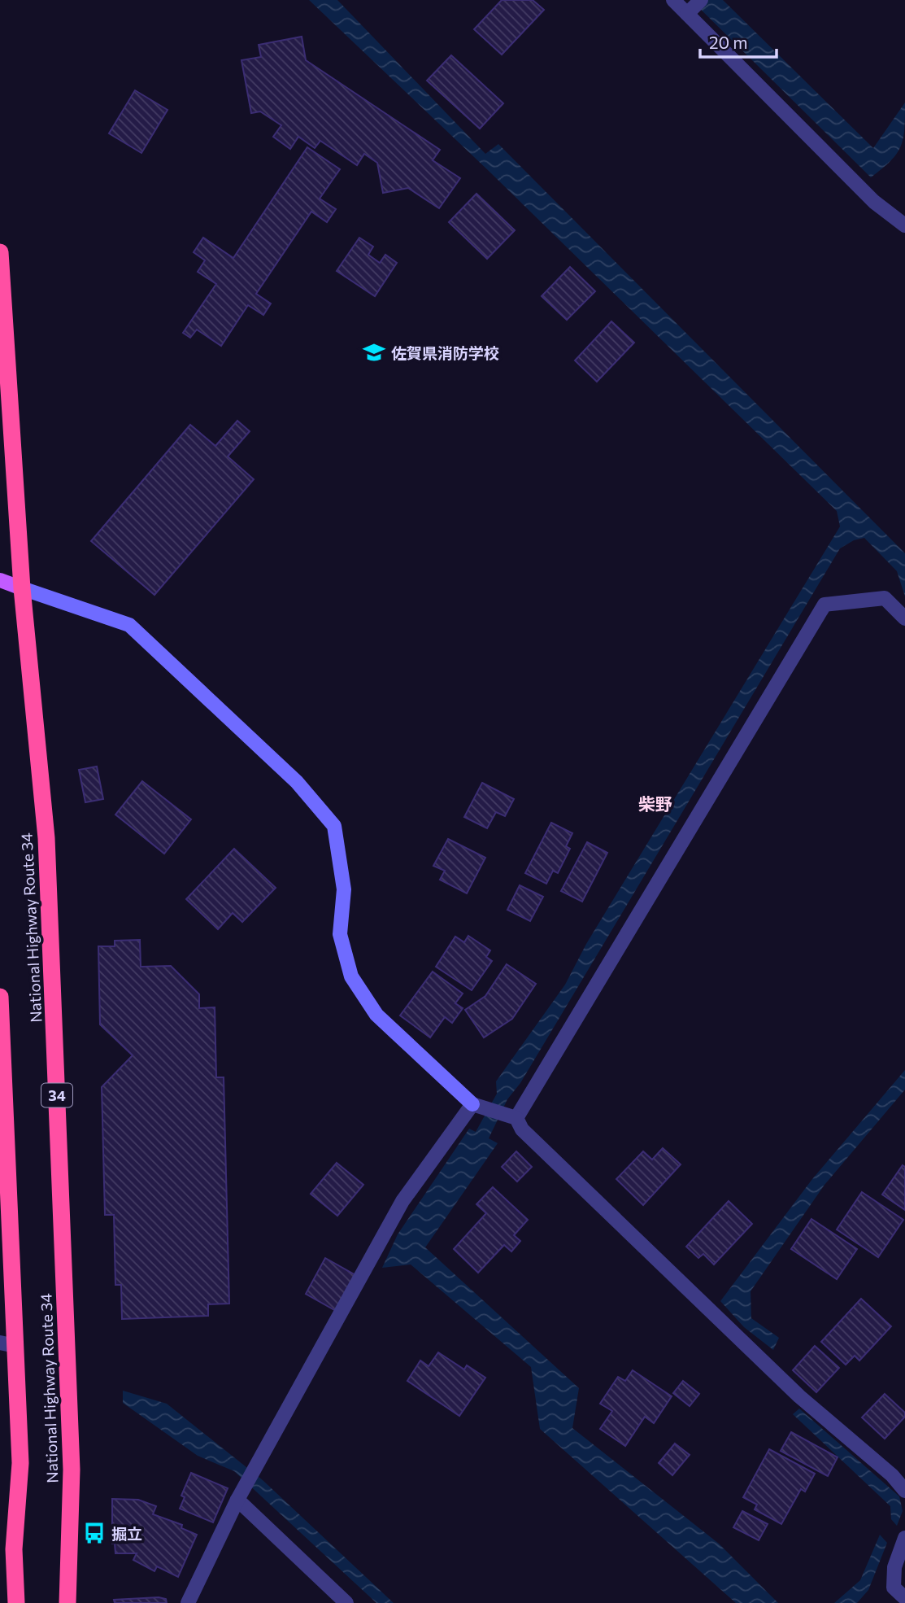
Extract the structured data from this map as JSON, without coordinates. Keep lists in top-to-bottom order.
{
  "streets": {
    "highway": ["National Highway Route 34", "34"]
  },
  "districts": ["柴野"],
  "places": {
    "school or university": ["佐賀県消防学校"],
    "bus stop": ["掘立"]
  },
  "scale_bar": "20 m"
}
